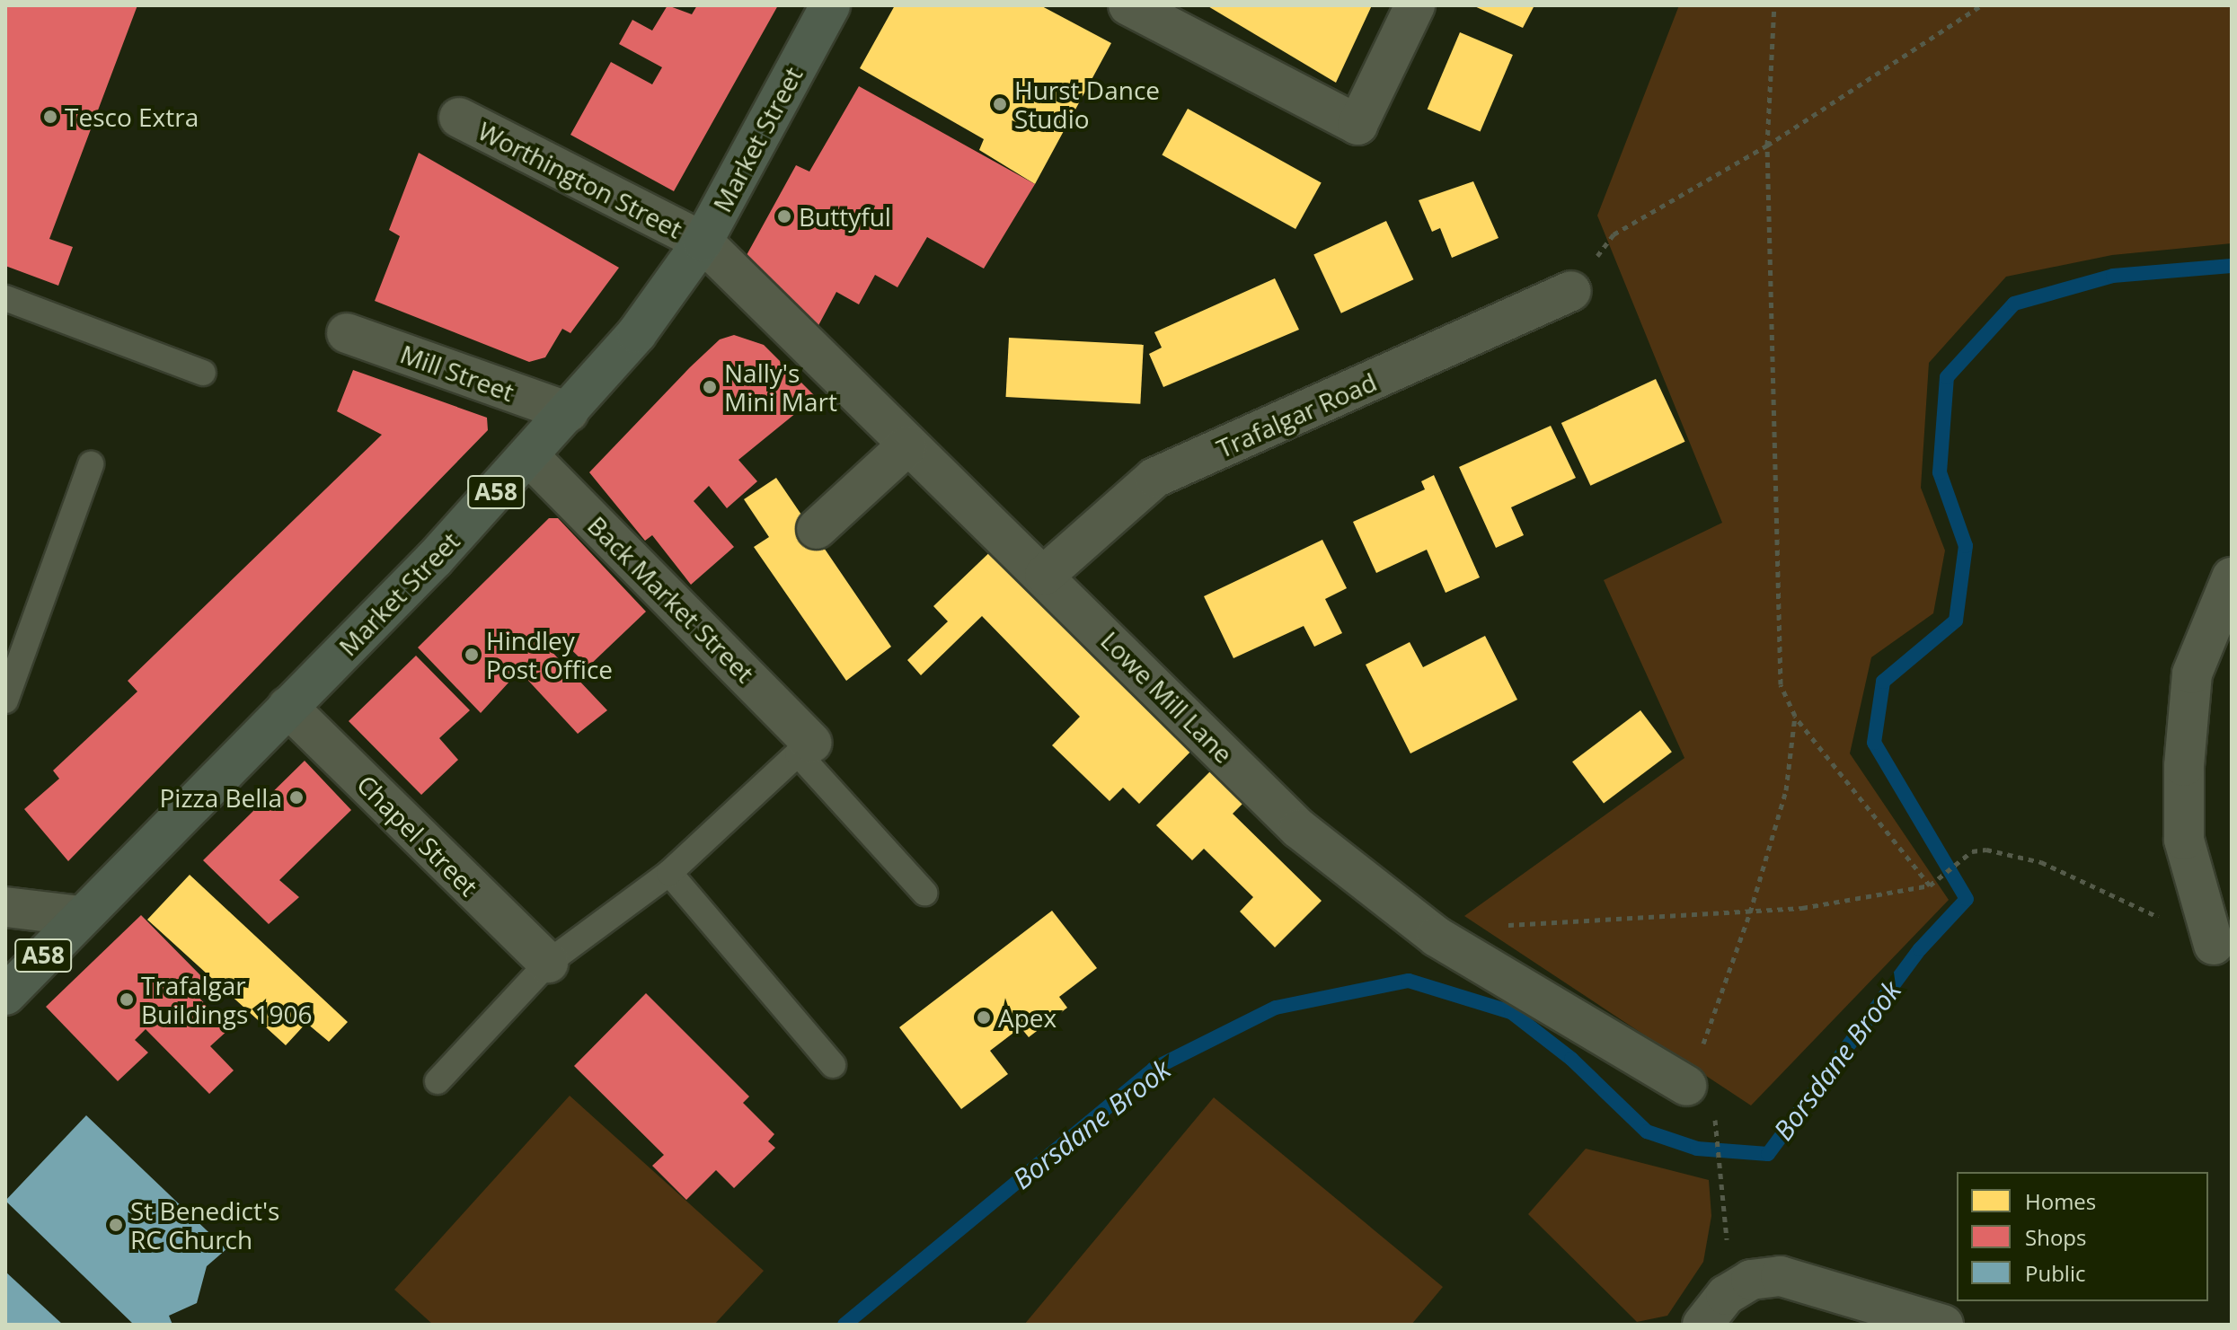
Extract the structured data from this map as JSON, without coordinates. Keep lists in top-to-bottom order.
{
  "streets": {
    "highway": ["Market Street", "A58"],
    "street": [
      "Worthington Street",
      "Mill Street",
      "Trafalgar Road",
      "Back Market Street",
      "Lowe Mill Lane",
      "Chapel Street"
    ]
  },
  "crossings": [
    ["Market Street", "Worthington Street"],
    ["Market Street", "Mill Street"],
    ["Market Street", "Back Market Street"],
    ["Market Street", "Lowe Mill Lane"],
    ["Market Street", "Chapel Street"],
    ["Worthington Street", "Lowe Mill Lane"],
    ["Trafalgar Road", "Lowe Mill Lane"]
  ],
  "water": ["Borsdane Brook"],
  "places": [
    "Hurst Dance Studio",
    "Tesco Extra",
    "Buttyful",
    "Nally's Mini Mart",
    "Hindley Post Office",
    "Pizza Bella",
    "Trafalgar Buildings 1906",
    "Apex",
    "St Benedict's RC Church"
  ],
  "legend": ["Homes", "Shops", "Public"]
}
